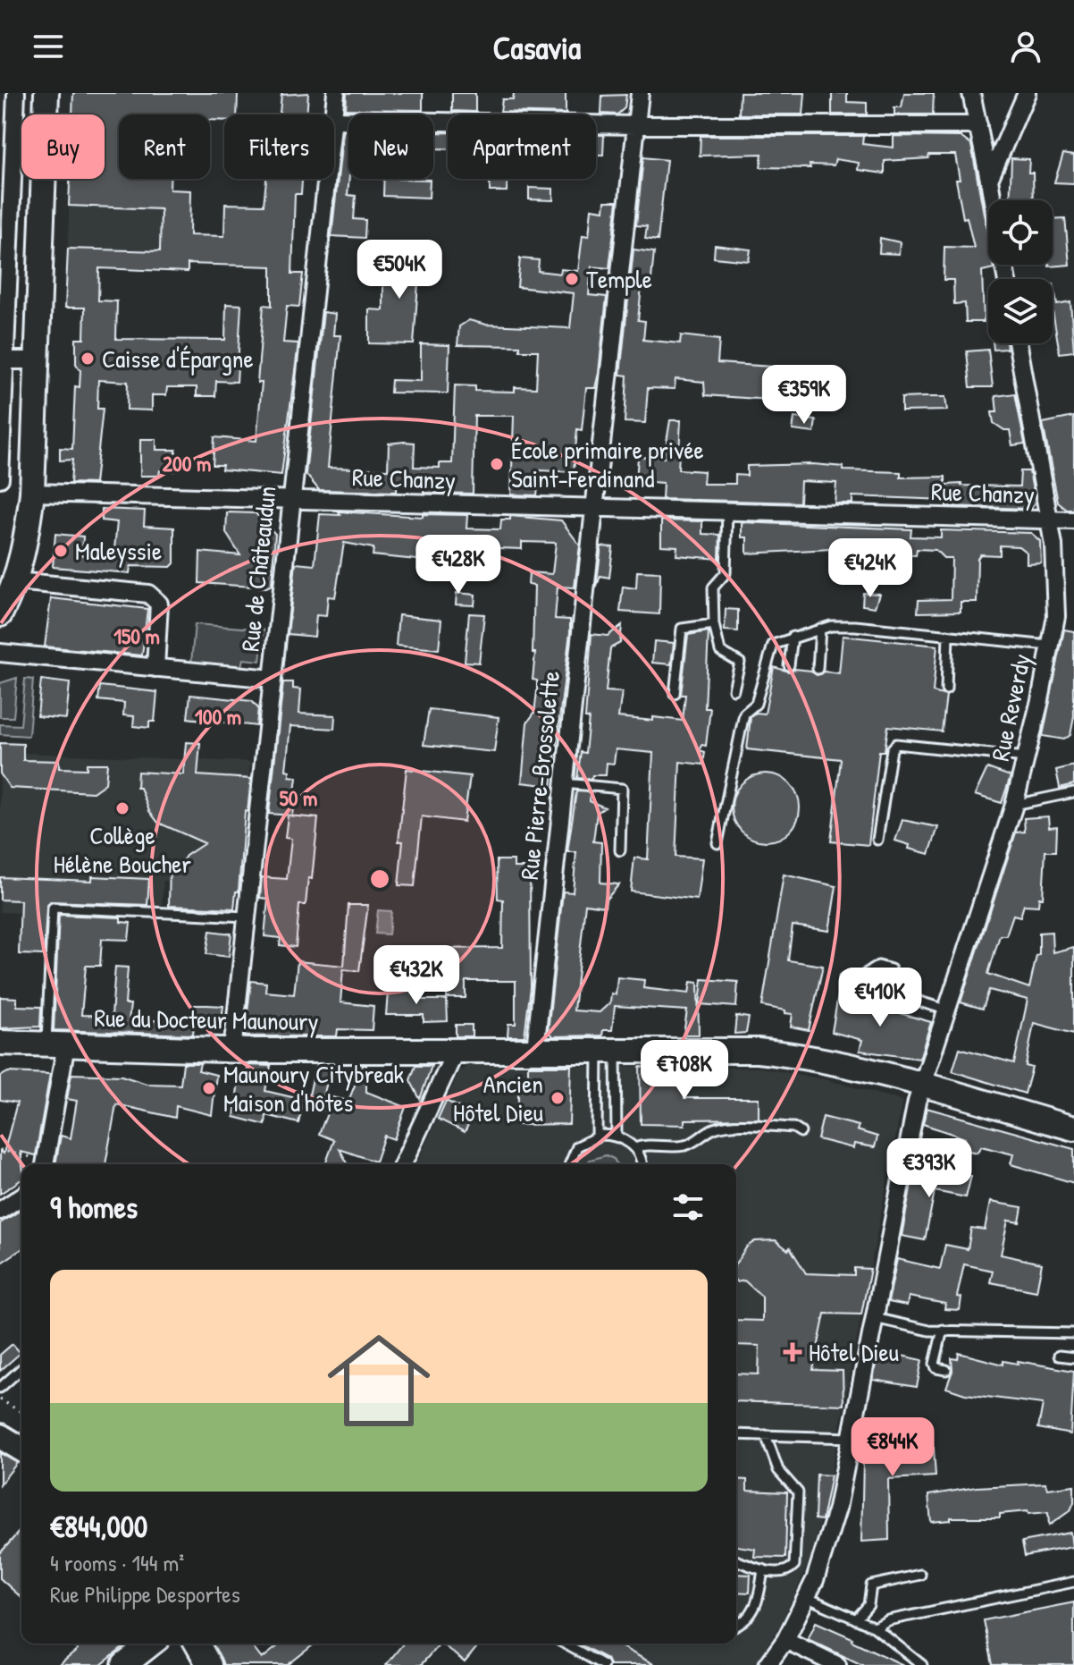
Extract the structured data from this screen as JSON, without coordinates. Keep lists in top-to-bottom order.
{
  "streets": {
    "main road": ["Rue du Docteur Maunoury"],
    "street": [
      "Rue Chanzy",
      "Rue de Châteaudun",
      "Rue Reverdy",
      "Rue Pierre-Brossolette"
    ]
  },
  "crossings": [
    ["Rue Chanzy", "Rue de Châteaudun"],
    ["Rue Chanzy", "Rue Reverdy"],
    ["Rue Chanzy", "Rue Pierre-Brossolette"],
    ["Rue de Châteaudun", "Rue du Docteur Maunoury"],
    ["Rue Reverdy", "Rue du Docteur Maunoury"],
    ["Rue Pierre-Brossolette", "Rue du Docteur Maunoury"]
  ],
  "places": {
    "other": [
      "Temple",
      "Caisse d'Épargne",
      "École primaire privée Saint-Ferdinand",
      "Maleyssie",
      "Collège Hélène Boucher",
      "Maunoury Citybreak Maison d'hôtes",
      "Ancien Hôtel Dieu"
    ],
    "health": ["Hôtel Dieu"]
  },
  "page": {
    "header": "Casavia",
    "chip": [
      "Buy",
      "Rent",
      "Filters",
      "New",
      "Apartment"
    ],
    "price": [
      "€504K",
      "€359K",
      "€428K",
      "€424K",
      "€432K",
      "€410K",
      "€708K",
      "€393K",
      "€844K"
    ],
    "heading": "9 homes",
    "list": [
      {
        "name": "€844,000",
        "note": "4 rooms · 144 m² · Rue Philippe Desportes"
      }
    ]
  },
  "rings": [
    "200 m",
    "150 m",
    "100 m",
    "50 m"
  ]
}
